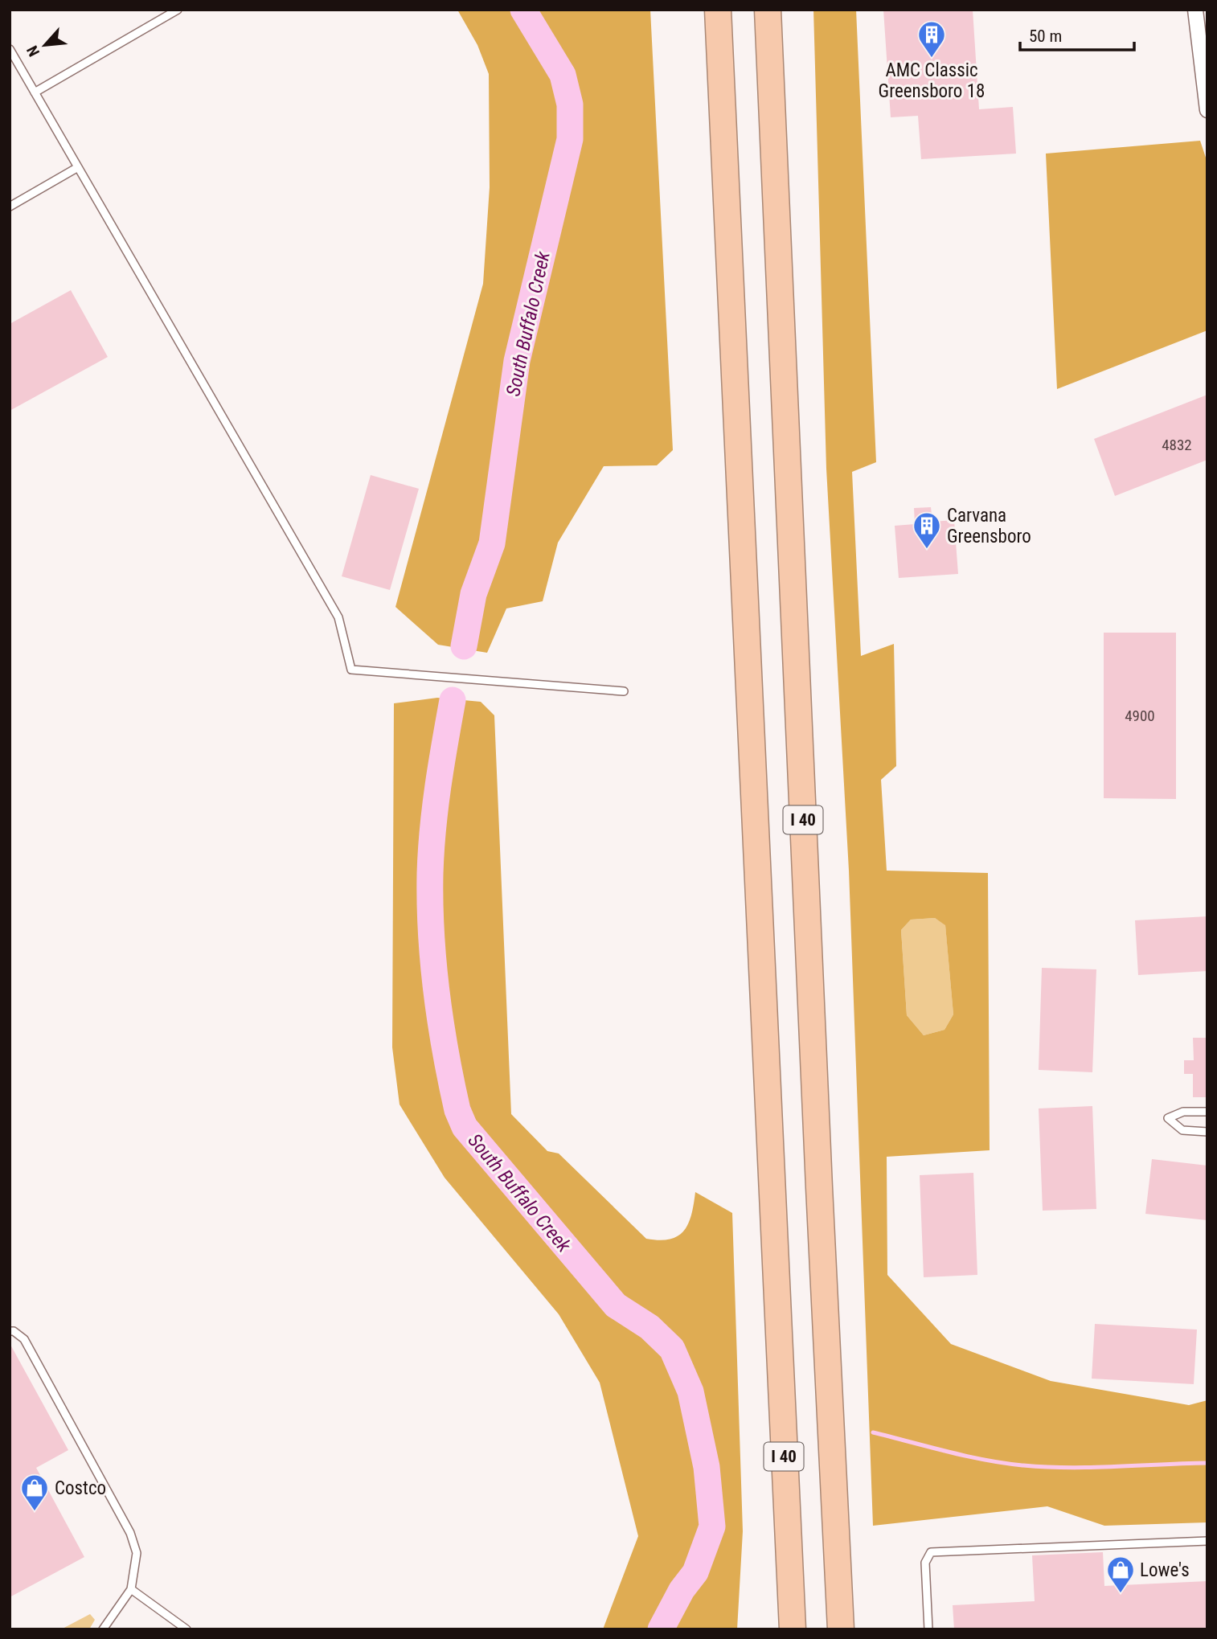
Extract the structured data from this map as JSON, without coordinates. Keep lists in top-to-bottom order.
{
  "streets": {
    "highway": ["I 40"]
  },
  "water": ["South Buffalo Creek"],
  "places": {
    "building": ["AMC Classic Greensboro 18", "Carvana Greensboro"],
    "shop": ["Costco", "Lowe's"]
  },
  "house_numbers": ["4832", "4900"],
  "scale_bar": "50 m",
  "north": "bottom left"
}
